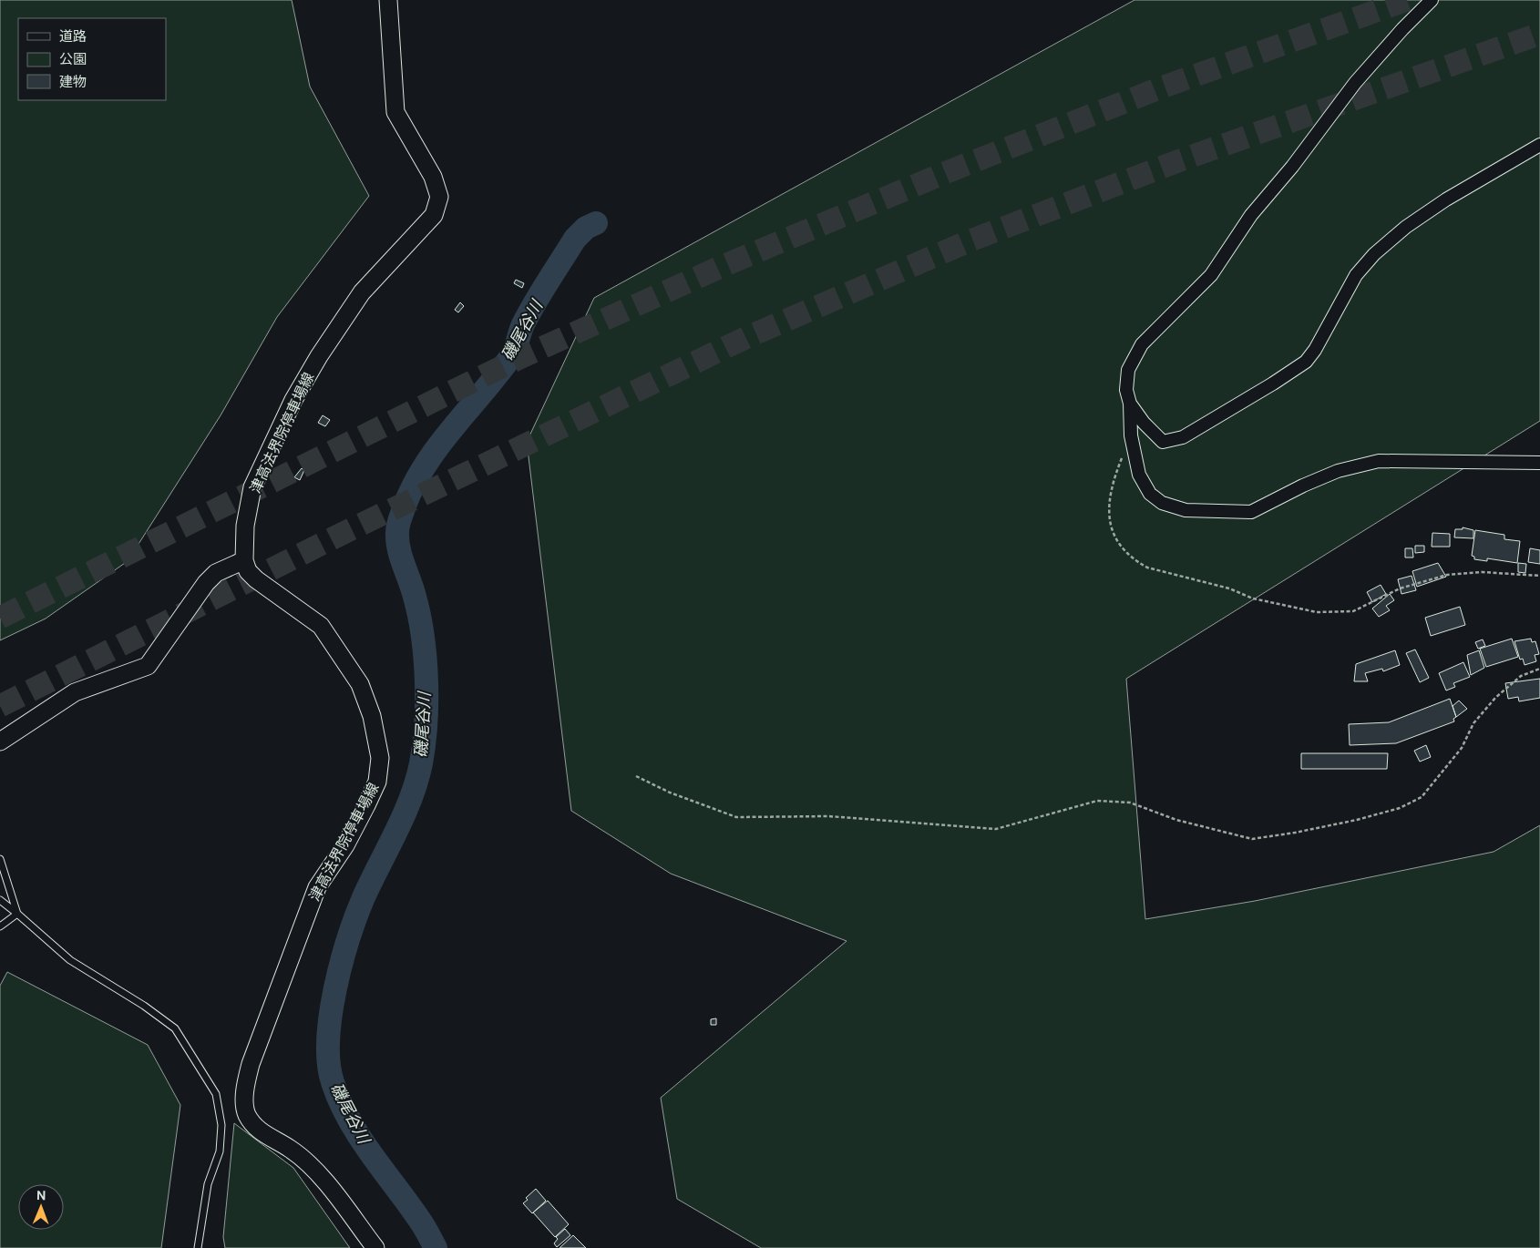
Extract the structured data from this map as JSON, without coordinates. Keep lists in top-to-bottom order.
{
  "streets": {
    "main road": ["津高法界院停車場線"]
  },
  "water": ["磯尾谷川"],
  "legend": ["道路", "公園", "建物"],
  "north": "top"
}
